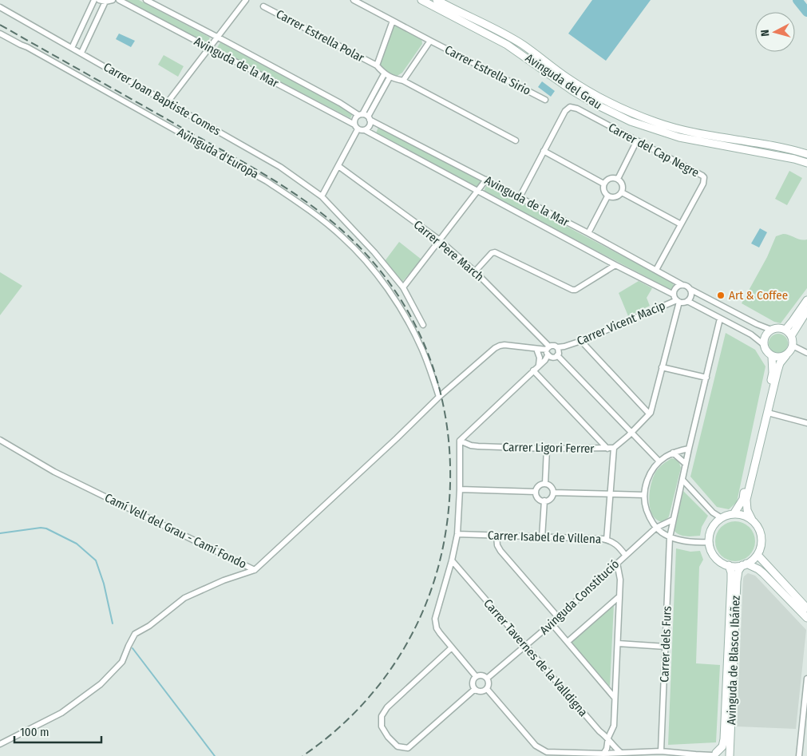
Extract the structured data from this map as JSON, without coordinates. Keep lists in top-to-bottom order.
{
  "streets": {
    "main road": ["Avinguda del Grau", "Avinguda de Blasco Ibáñez"],
    "street": [
      "Carrer Estrella Polar",
      "Avinguda de la Mar",
      "Carrer Estrella Sirio",
      "Carrer Joan Baptiste Comes",
      "Carrer del Cap Negre",
      "Avinguda d'Europa",
      "Carrer Pere March",
      "Carrer Vicent Macip",
      "Carrer Ligori Ferrer",
      "Camí Vell del Grau - Camí Fondo",
      "Carrer Isabel de Villena",
      "Avinguda Constitució",
      "Carrer dels Furs",
      "Carrer Tavernes de la Valldigna"
    ]
  },
  "crossings": [
    ["Avinguda de la Mar", "Carrer Vicent Macip"],
    ["Avinguda d'Europa", "Camí Vell del Grau - Camí Fondo"],
    ["Carrer Isabel de Villena", "Avinguda Constitució"],
    ["Avinguda Constitució", "Carrer dels Furs"],
    ["Avinguda Constitució", "Carrer Tavernes de la Valldigna"]
  ],
  "places": ["Art & Coffee"],
  "scale_bar": "100 m",
  "north": "left"
}
